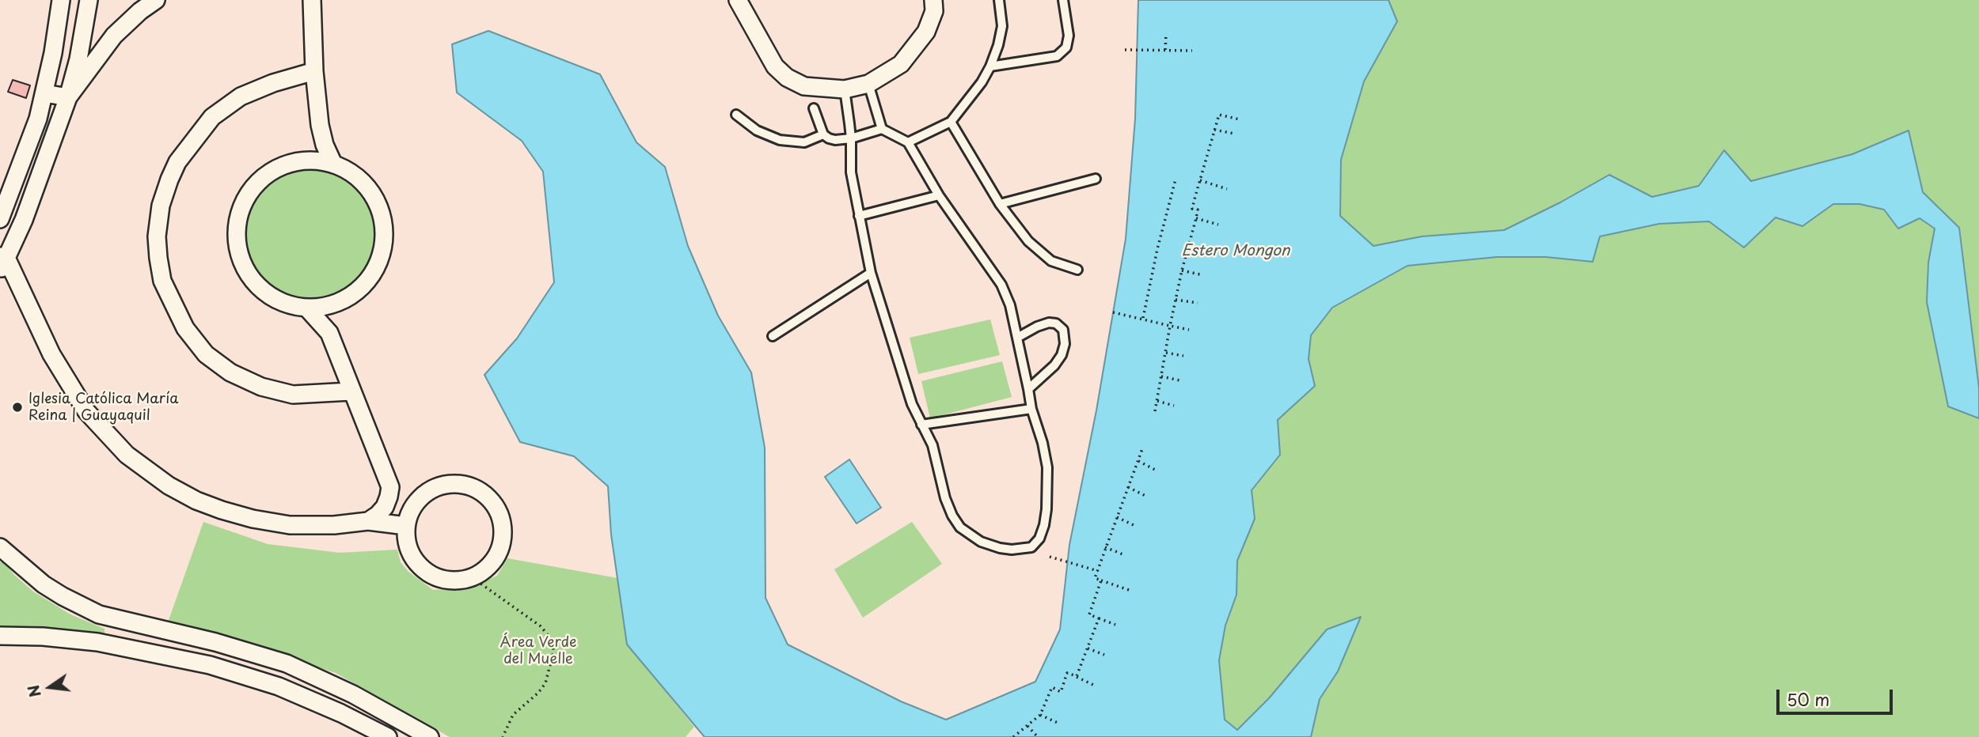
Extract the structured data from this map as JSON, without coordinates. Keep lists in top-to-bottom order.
{
  "water": ["Estero Mongon"],
  "parks": ["Área Verde del Muelle"],
  "places": ["Iglesia Católica María Reina | Guayaquil"],
  "scale_bar": "50 m",
  "north": "left"
}
